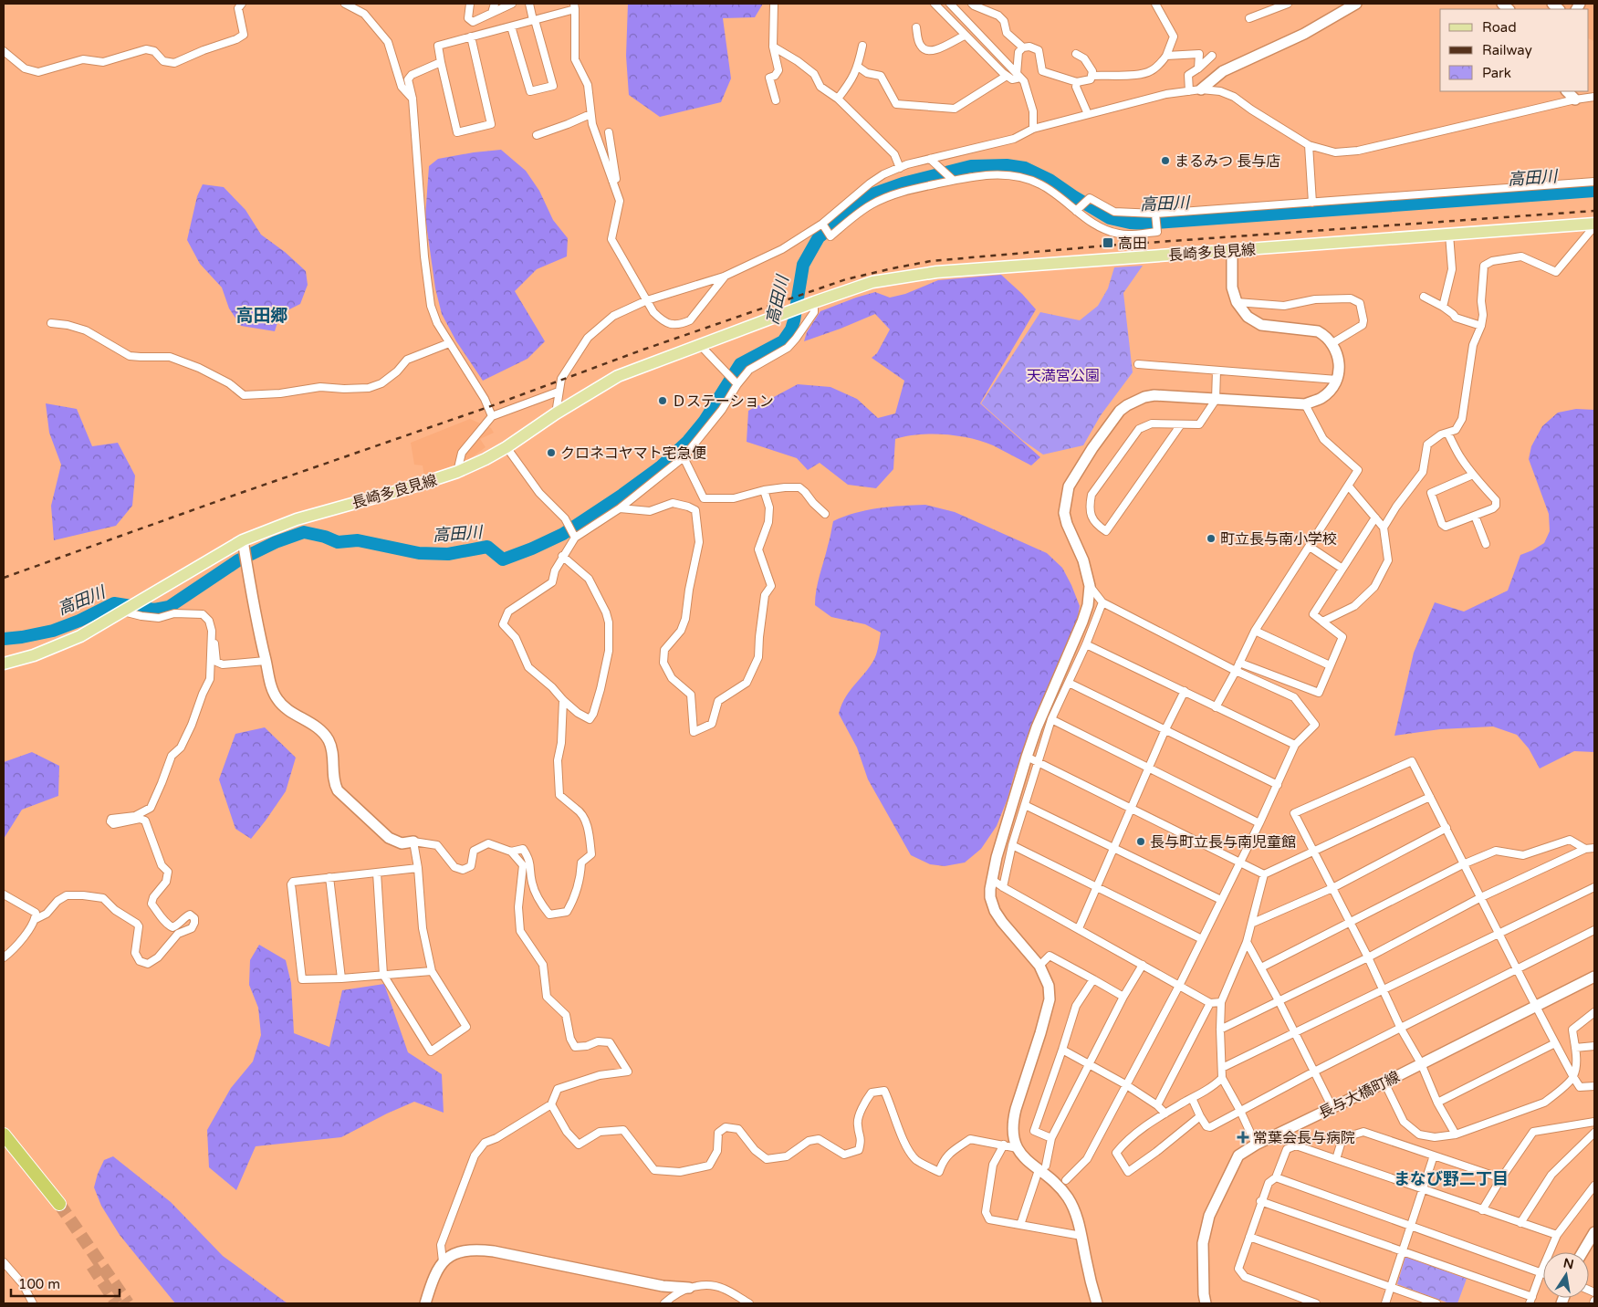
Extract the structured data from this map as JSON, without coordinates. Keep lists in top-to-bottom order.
{
  "streets": {
    "main road": ["長崎多良見線"],
    "street": ["長与大橋町線"]
  },
  "districts": ["高田郷", "まなび野二丁目"],
  "water": ["高田川"],
  "parks": ["天満宮公園"],
  "places": {
    "other": [
      "まるみつ 長与店",
      "Ｄステーション",
      "クロネコヤマト宅急便",
      "町立長与南小学校",
      "長与町立長与南児童館"
    ],
    "transit": ["高田"],
    "health": ["常葉会長与病院"]
  },
  "legend": ["Road", "Railway", "Park"],
  "scale_bar": "100 m",
  "north": "top"
}
